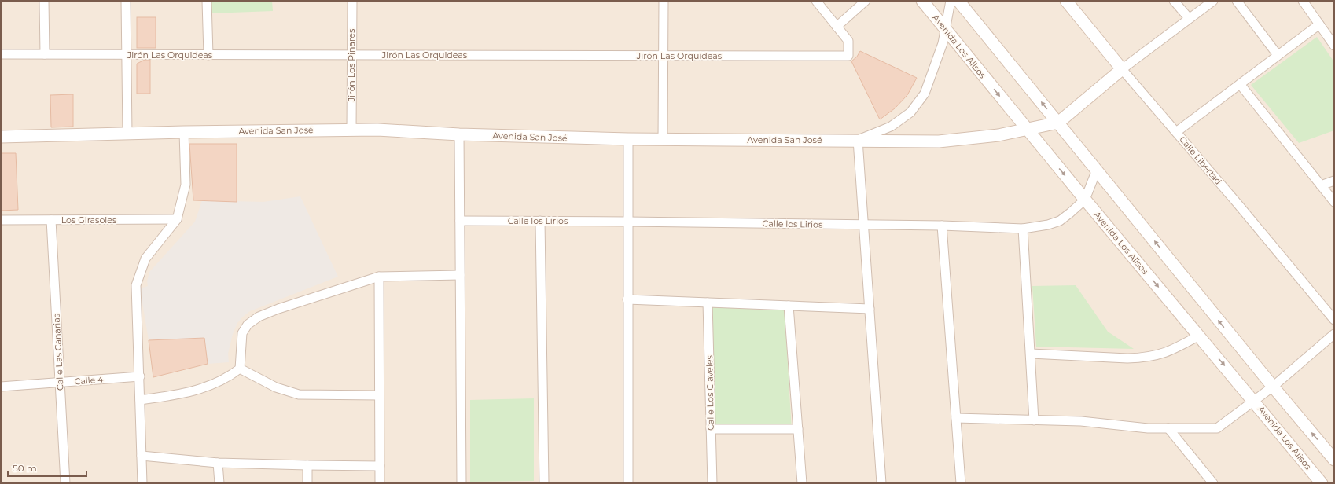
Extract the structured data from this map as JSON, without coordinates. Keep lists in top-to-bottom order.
{
  "streets": {
    "street": [
      "Avenida Los Alisos",
      "Jirón Las Orquideas",
      "Jirón Los Pinares",
      "Avenida San José",
      "Calle Libertad",
      "Los Girasoles",
      "Calle los Lirios",
      "Calle Las Canarias",
      "Calle 4",
      "Calle Los Claveles"
    ]
  },
  "crossings": [
    ["Avenida Los Alisos", "Avenida San José"],
    ["Avenida Los Alisos", "Calle los Lirios"],
    ["Jirón Las Orquideas", "Jirón Los Pinares"],
    ["Jirón Los Pinares", "Avenida San José"],
    ["Los Girasoles", "Calle Las Canarias"],
    ["Calle Las Canarias", "Calle 4"]
  ],
  "scale_bar": "50 m"
}
